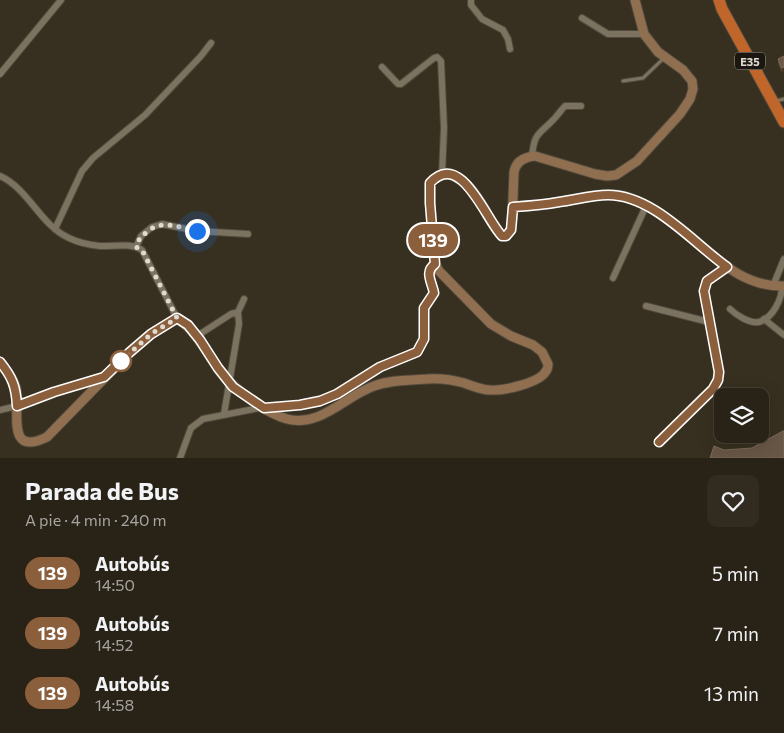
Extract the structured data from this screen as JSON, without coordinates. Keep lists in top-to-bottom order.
{
  "streets": {
    "highway": ["E35"]
  },
  "lines": ["bus line 139"],
  "page": {
    "on_map": "139",
    "heading": ["Parada de Bus", "A pie · 4 min · 240 m"],
    "list": [
      {
        "mark": "139",
        "name": "Autobús",
        "note": "14:50",
        "value": "5 min"
      },
      {
        "mark": "139",
        "name": "Autobús",
        "note": "14:52",
        "value": "7 min"
      },
      {
        "mark": "139",
        "name": "Autobús",
        "note": "14:58",
        "value": "13 min"
      }
    ]
  }
}
